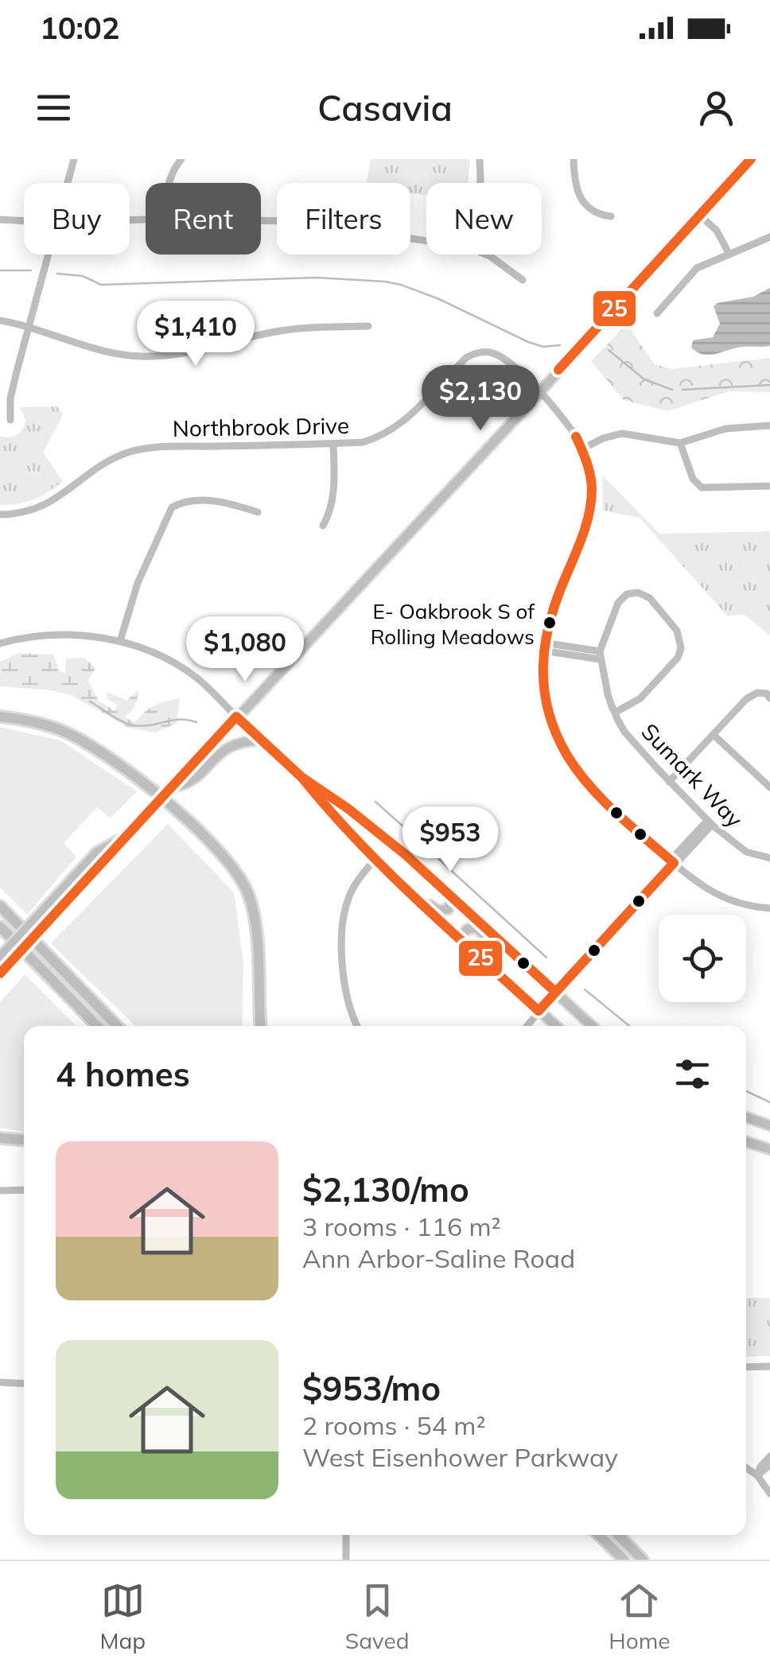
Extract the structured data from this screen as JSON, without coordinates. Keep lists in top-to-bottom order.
{
  "streets": {
    "street": ["Northbrook Drive", "Sumark Way"]
  },
  "places": ["E- Oakbrook S of Rolling Meadows"],
  "lines": ["transit line 25"],
  "page": {
    "status": "10:02",
    "header": "Casavia",
    "chip": [
      "Buy",
      "Rent",
      "Filters",
      "New"
    ],
    "price": [
      "$1,410",
      "$2,130",
      "$1,080",
      "$953"
    ],
    "heading": "4 homes",
    "list": [
      {
        "name": "$2,130/mo",
        "note": "3 rooms · 116 m² · Ann Arbor-Saline Road"
      },
      {
        "name": "$953/mo",
        "note": "2 rooms · 54 m² · West Eisenhower Parkway"
      }
    ],
    "tabs": ["Map", "Saved", "Home"]
  }
}
